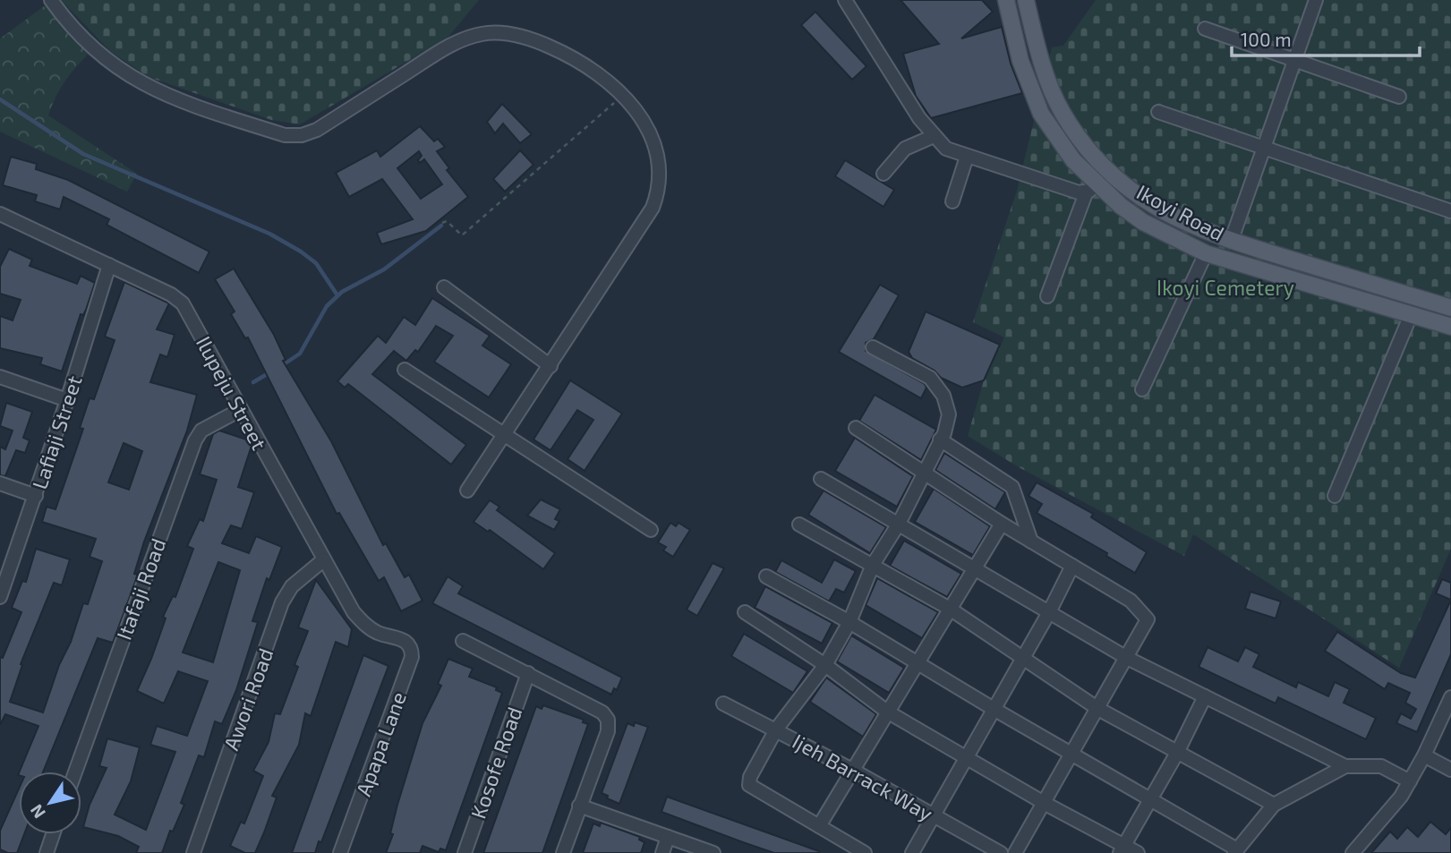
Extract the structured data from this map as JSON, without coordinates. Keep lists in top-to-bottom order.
{
  "streets": {
    "main road": ["Ikoyi Road"],
    "street": [
      "Ilupeju Street",
      "Lafiaji Street",
      "Itafaji Road",
      "Awori Road",
      "Apapa Lane",
      "Kosofe Road",
      "Ijeh Barrack Way"
    ]
  },
  "crossings": [
    ["Ilupeju Street", "Lafiaji Street"],
    ["Ilupeju Street", "Itafaji Road"],
    ["Ilupeju Street", "Awori Road"],
    ["Ilupeju Street", "Apapa Lane"]
  ],
  "parks": ["Ikoyi Cemetery"],
  "scale_bar": "100 m",
  "north": "bottom left"
}
